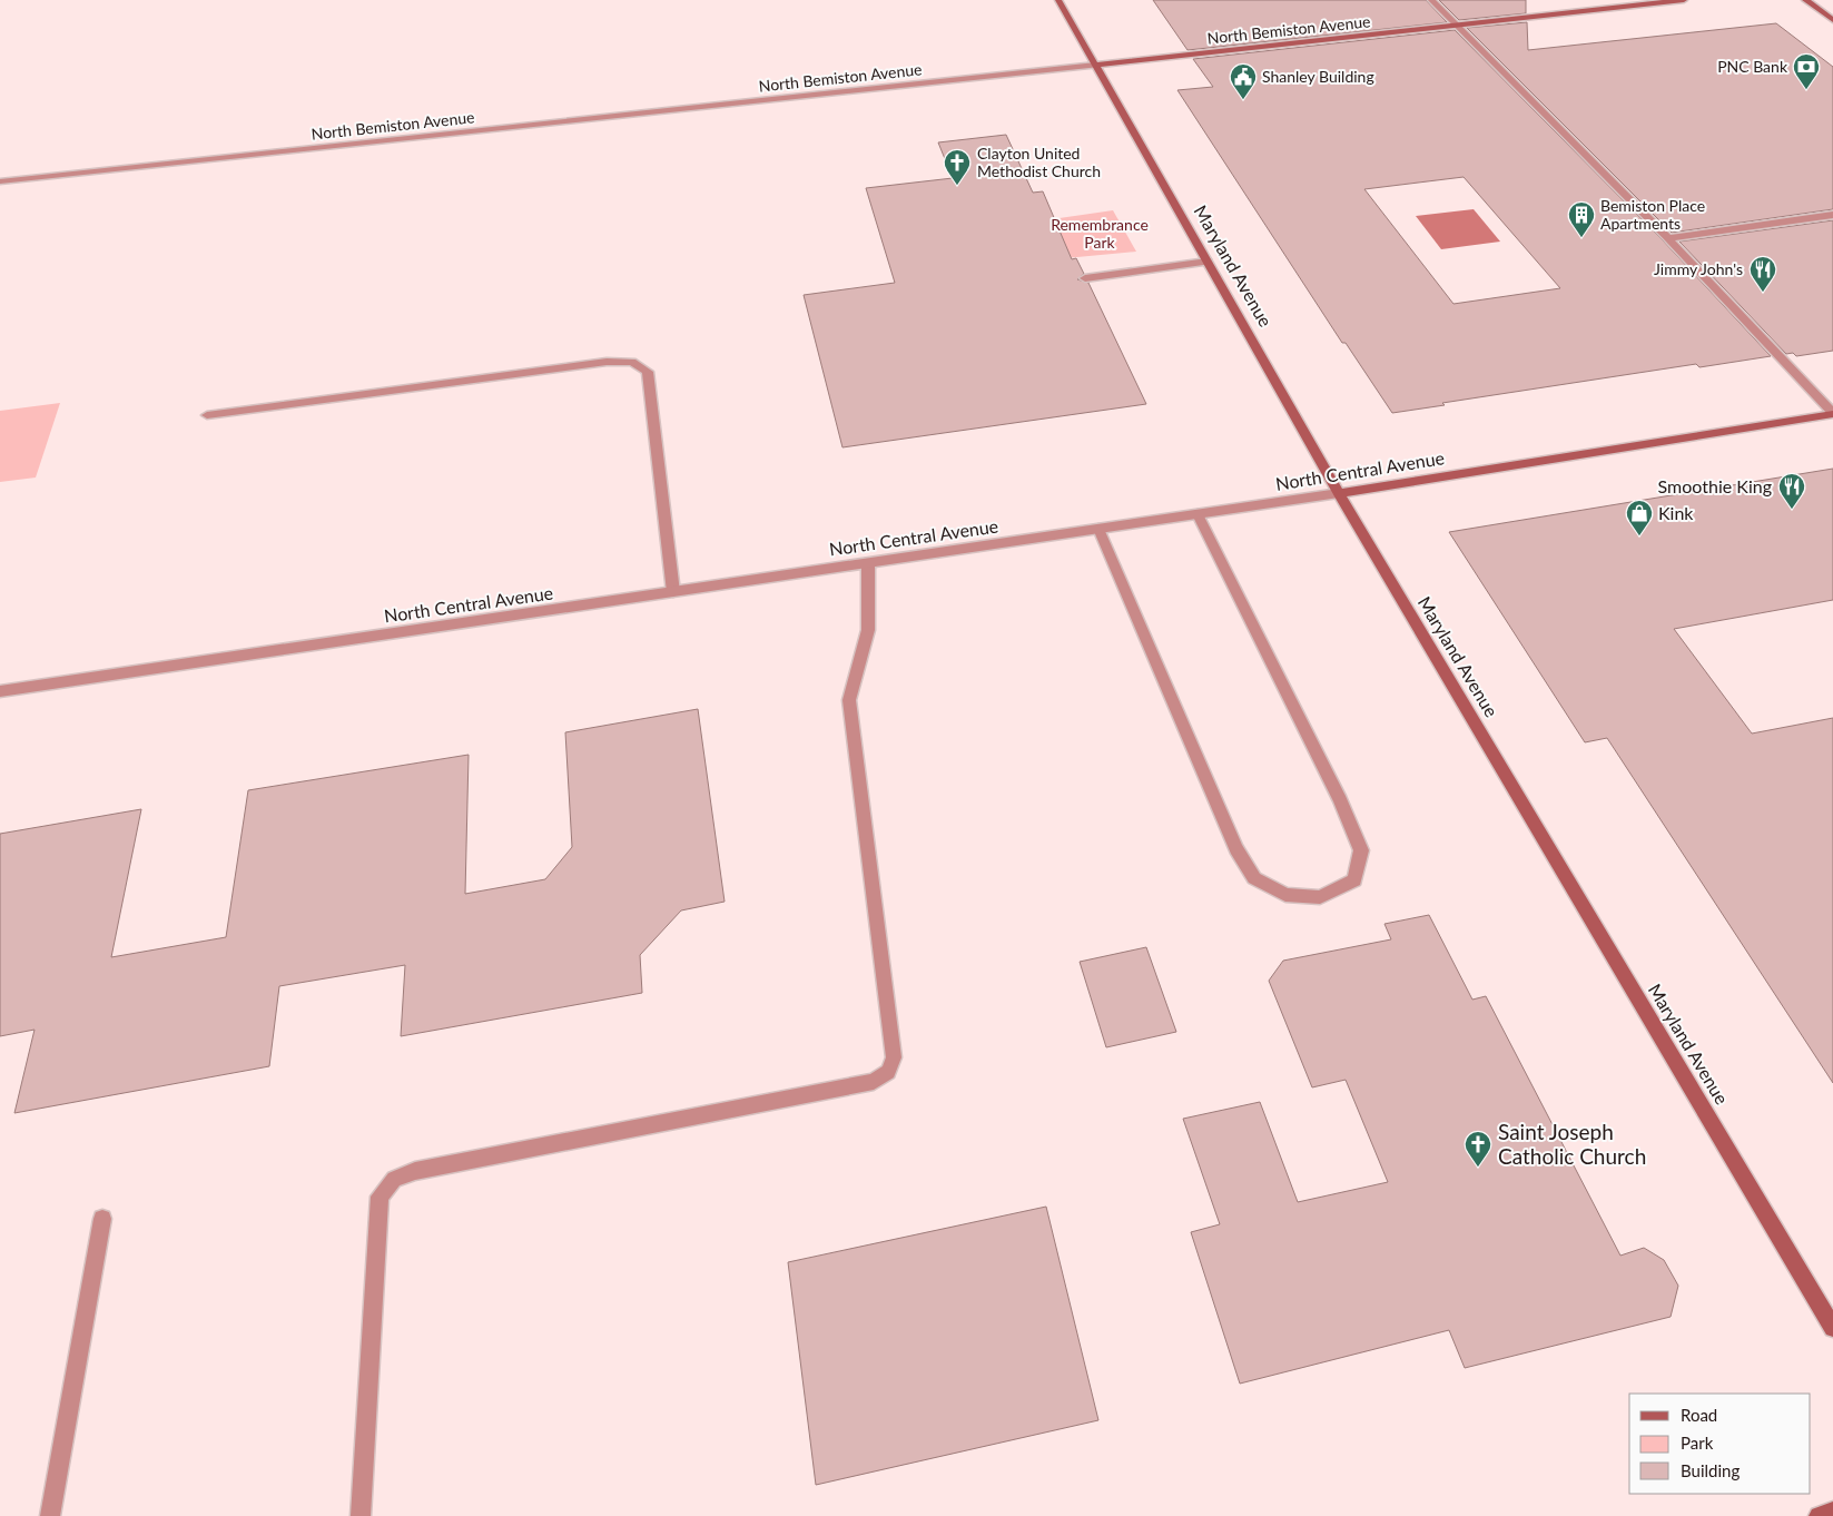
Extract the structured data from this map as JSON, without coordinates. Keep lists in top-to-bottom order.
{
  "streets": {
    "main road": ["North Bemiston Avenue", "Maryland Avenue", "North Central Avenue"]
  },
  "crossings": [
    ["North Bemiston Avenue", "Maryland Avenue"],
    ["Maryland Avenue", "North Central Avenue"]
  ],
  "parks": ["Remembrance Park"],
  "places": {
    "bank": ["PNC Bank"],
    "public building": ["Shanley Building"],
    "church": ["Clayton United Methodist Church", "Saint Joseph Catholic Church"],
    "building": ["Bemiston Place Apartments"],
    "restaurant": ["Jimmy John's", "Smoothie King"],
    "shop": ["Kink"]
  },
  "legend": ["Road", "Park", "Building"]
}
